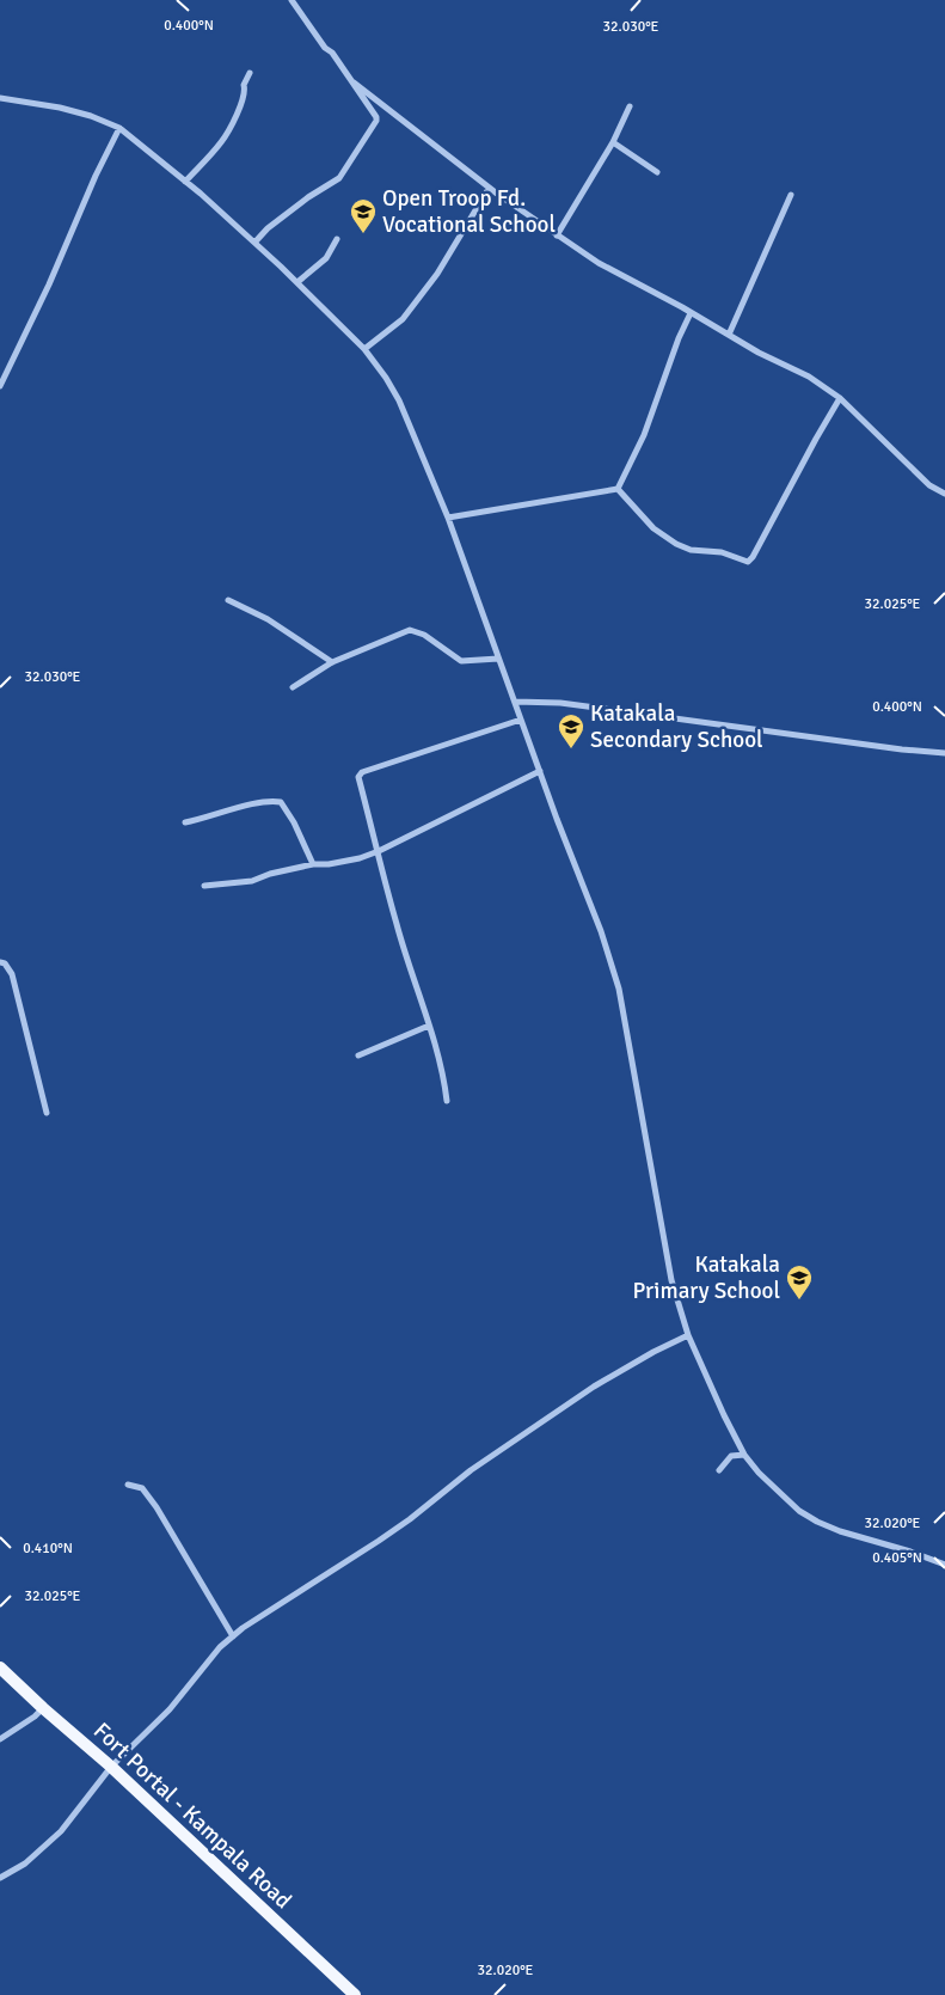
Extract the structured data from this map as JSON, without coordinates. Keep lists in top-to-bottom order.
{
  "streets": {
    "main road": ["Fort Portal - Kampala Road"]
  },
  "places": {
    "school or university": ["Open Troop Fd. Vocational School", "Katakala Secondary School", "Katakala Primary School"]
  },
  "coordinates": [
    "0.400°N",
    "32.030°E",
    "32.025°E",
    "32.020°E",
    "0.410°N",
    "0.405°N"
  ]
}
